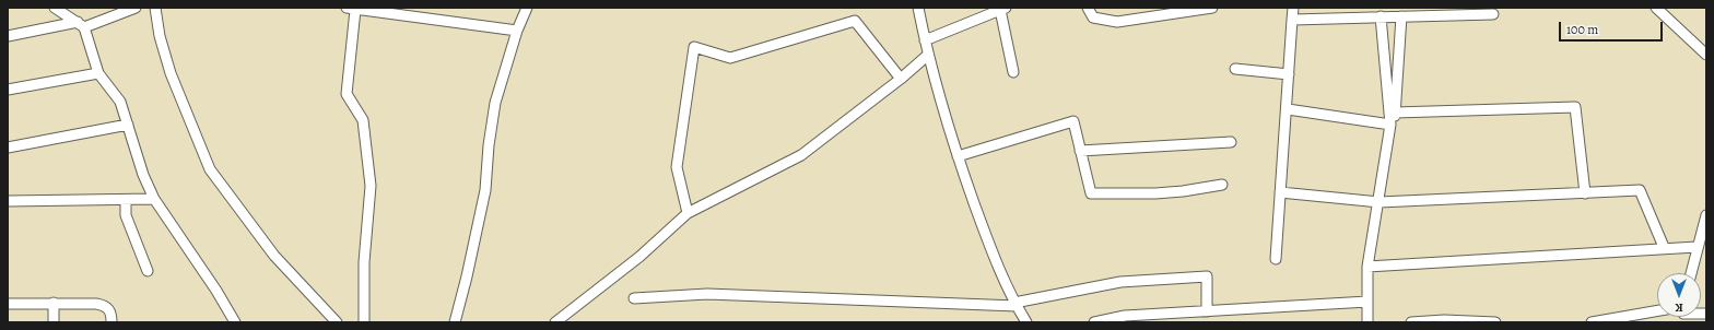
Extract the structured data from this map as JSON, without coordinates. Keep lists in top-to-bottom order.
{
  "scale_bar": "100 m",
  "north": "bottom"
}
